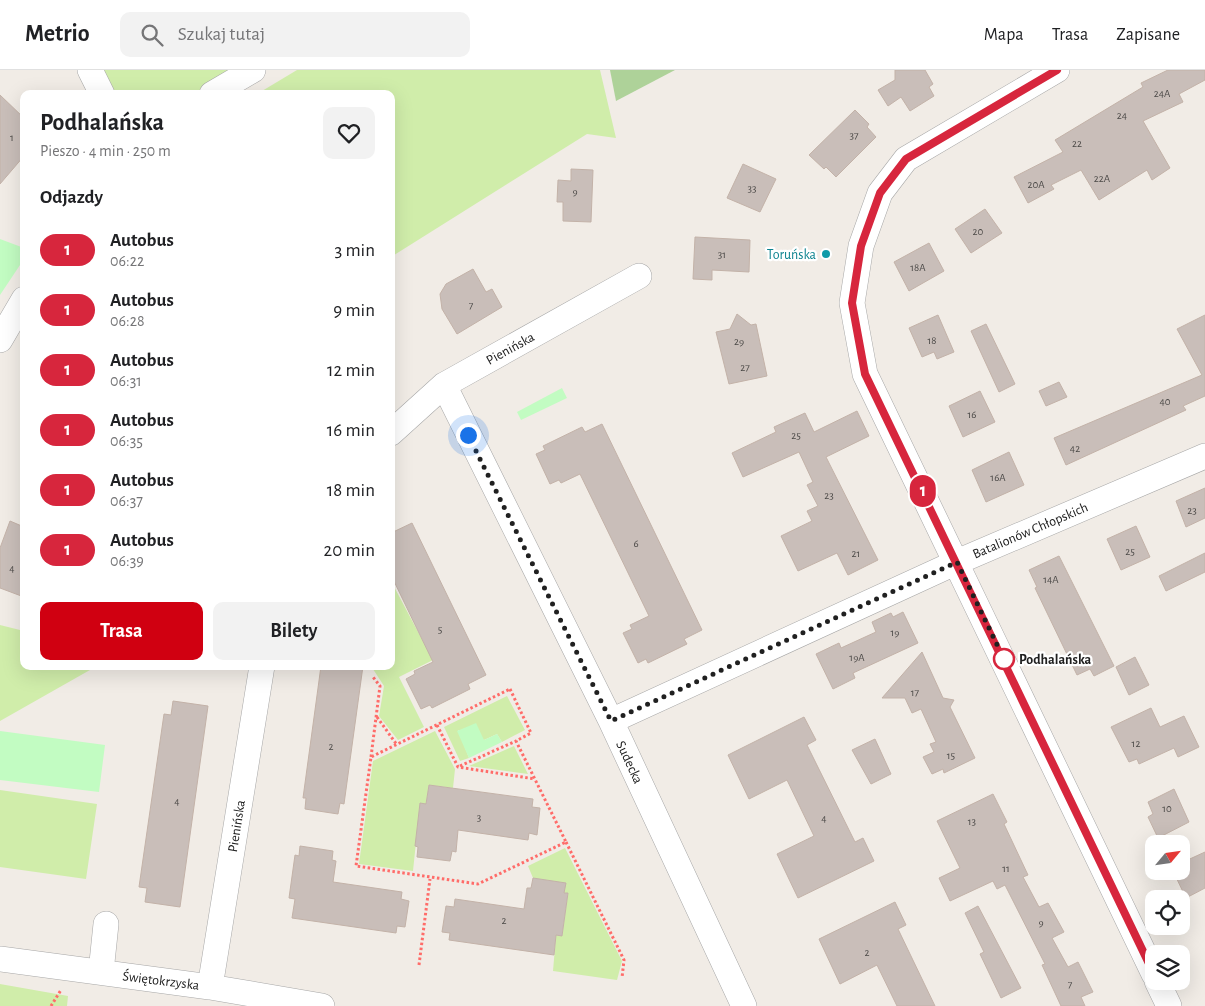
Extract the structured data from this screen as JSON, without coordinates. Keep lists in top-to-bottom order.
{
  "streets": {
    "street": [
      "Pienińska",
      "Batalionów Chłopskich",
      "Sudecka",
      "Świętokrzyska"
    ]
  },
  "crossings": [
    ["Pienińska", "Sudecka"],
    ["Pienińska", "Świętokrzyska"],
    ["Batalionów Chłopskich", "Sudecka"]
  ],
  "places": ["Toruńska", "Podhalańska"],
  "lines": ["bus line 1"],
  "house_numbers": [
    "24A",
    "24",
    "37",
    "1",
    "22",
    "22A",
    "20A",
    "33",
    "9",
    "20",
    "31",
    "18A",
    "7",
    "18",
    "29",
    "27",
    "40",
    "16",
    "25",
    "42",
    "16A",
    "23",
    "23",
    "6",
    "25",
    "21",
    "4",
    "14A",
    "5",
    "19",
    "19A",
    "17",
    "12",
    "2",
    "15",
    "4",
    "10",
    "3",
    "4",
    "13",
    "11",
    "2",
    "9",
    "2",
    "7"
  ],
  "north": "top right",
  "page": {
    "header": "Metrio",
    "search": "Szukaj tutaj",
    "nav": ["Mapa", "Trasa", "Zapisane"],
    "on_map": "1",
    "heading": [
      ["Podhalańska", "Pieszo · 4 min · 250 m"],
      "Odjazdy"
    ],
    "list": [
      {
        "mark": "1",
        "name": "Autobus",
        "note": "06:22",
        "value": "3 min"
      },
      {
        "mark": "1",
        "name": "Autobus",
        "note": "06:28",
        "value": "9 min"
      },
      {
        "mark": "1",
        "name": "Autobus",
        "note": "06:31",
        "value": "12 min"
      },
      {
        "mark": "1",
        "name": "Autobus",
        "note": "06:35",
        "value": "16 min"
      },
      {
        "mark": "1",
        "name": "Autobus",
        "note": "06:37",
        "value": "18 min"
      },
      {
        "mark": "1",
        "name": "Autobus",
        "note": "06:39",
        "value": "20 min"
      }
    ],
    "buttons": ["Trasa", "Bilety"]
  }
}
